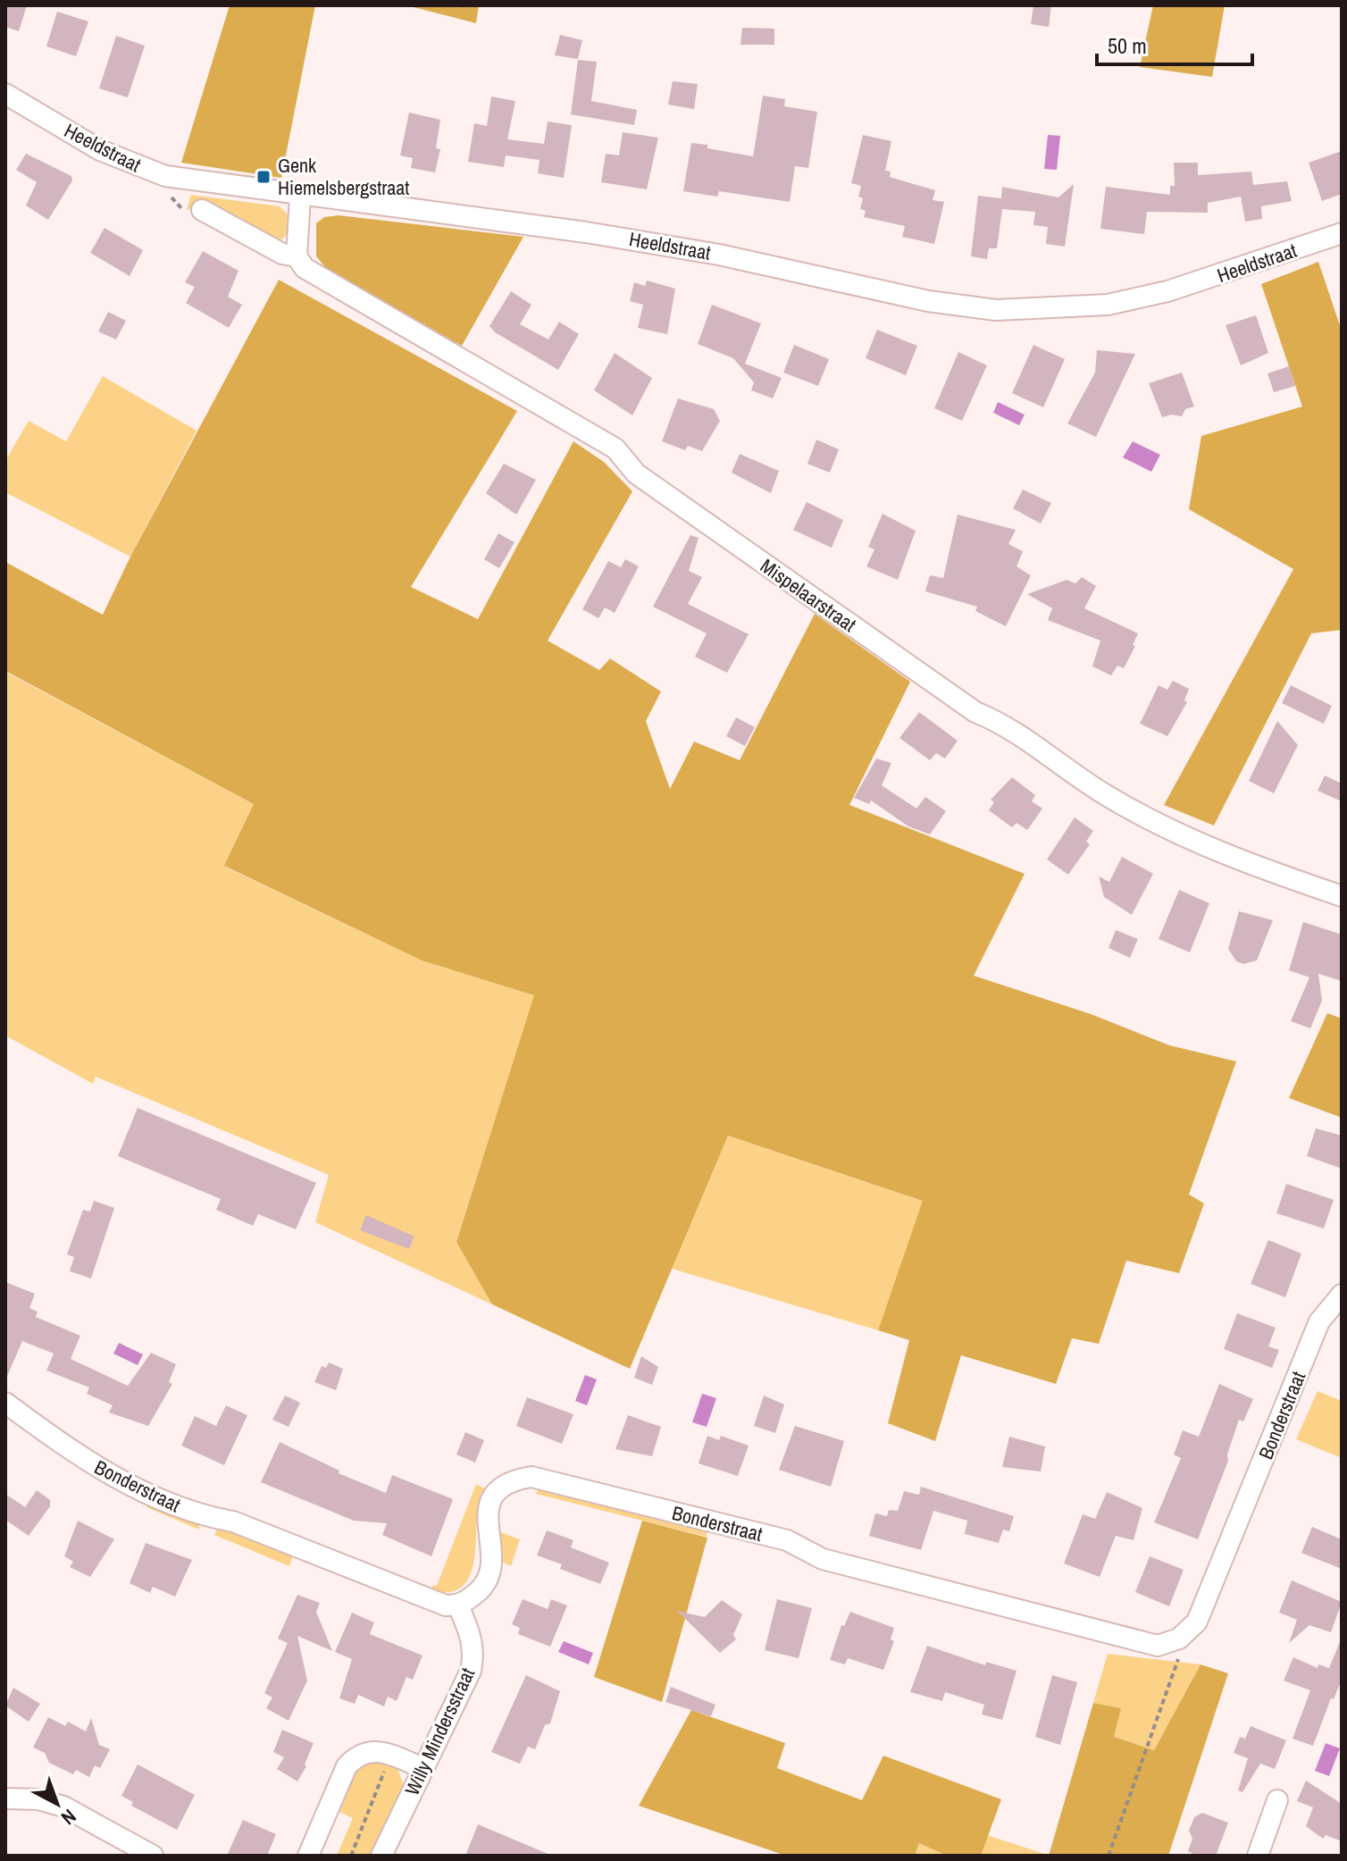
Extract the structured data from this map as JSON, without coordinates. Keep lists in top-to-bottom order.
{
  "streets": {
    "street": [
      "Heeldstraat",
      "Mispelaarstraat",
      "Bonderstraat",
      "Willy Mindersstraat"
    ]
  },
  "crossings": [
    ["Bonderstraat", "Willy Mindersstraat"]
  ],
  "places": {
    "transit": ["Genk Hiemelsbergstraat"]
  },
  "scale_bar": "50 m",
  "north": "bottom right"
}
